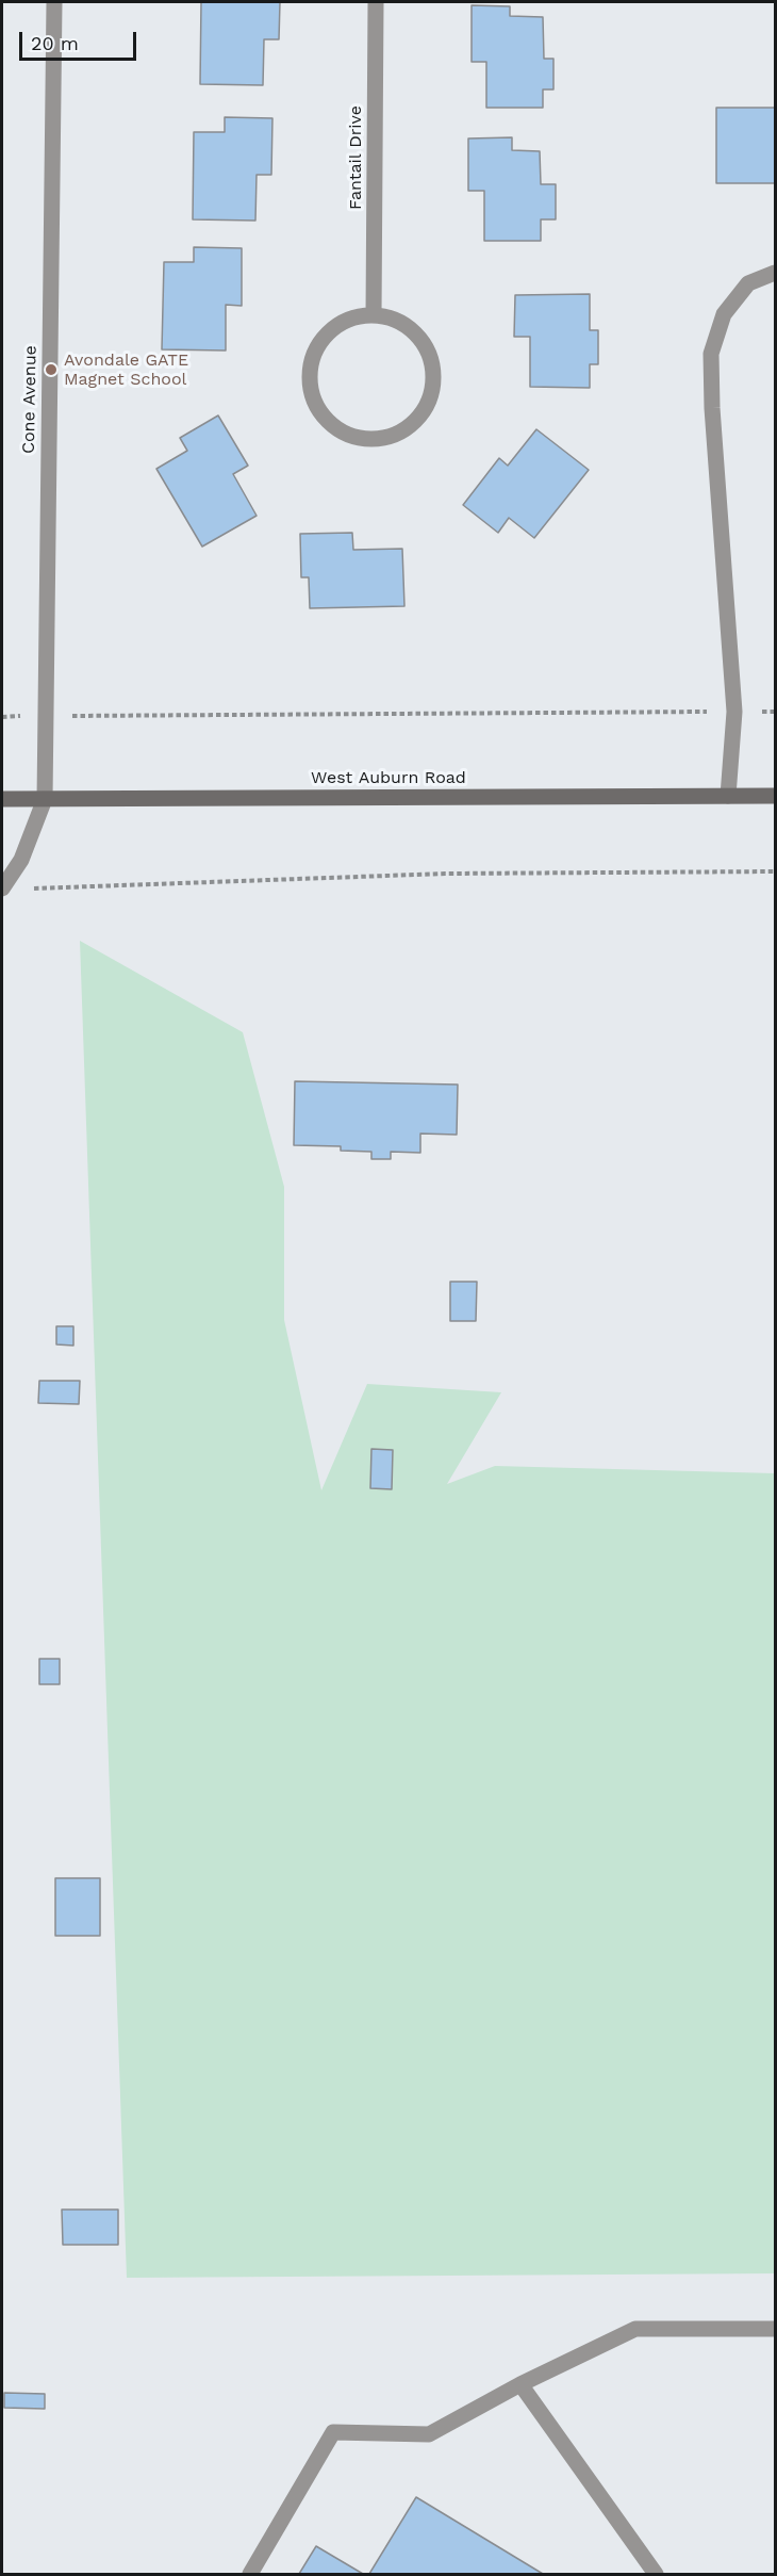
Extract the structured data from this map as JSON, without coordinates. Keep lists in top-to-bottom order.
{
  "streets": {
    "main road": ["West Auburn Road"],
    "street": ["Fantail Drive", "Cone Avenue"]
  },
  "crossings": [
    ["Cone Avenue", "West Auburn Road"]
  ],
  "places": ["Avondale GATE Magnet School"],
  "scale_bar": "20 m"
}
